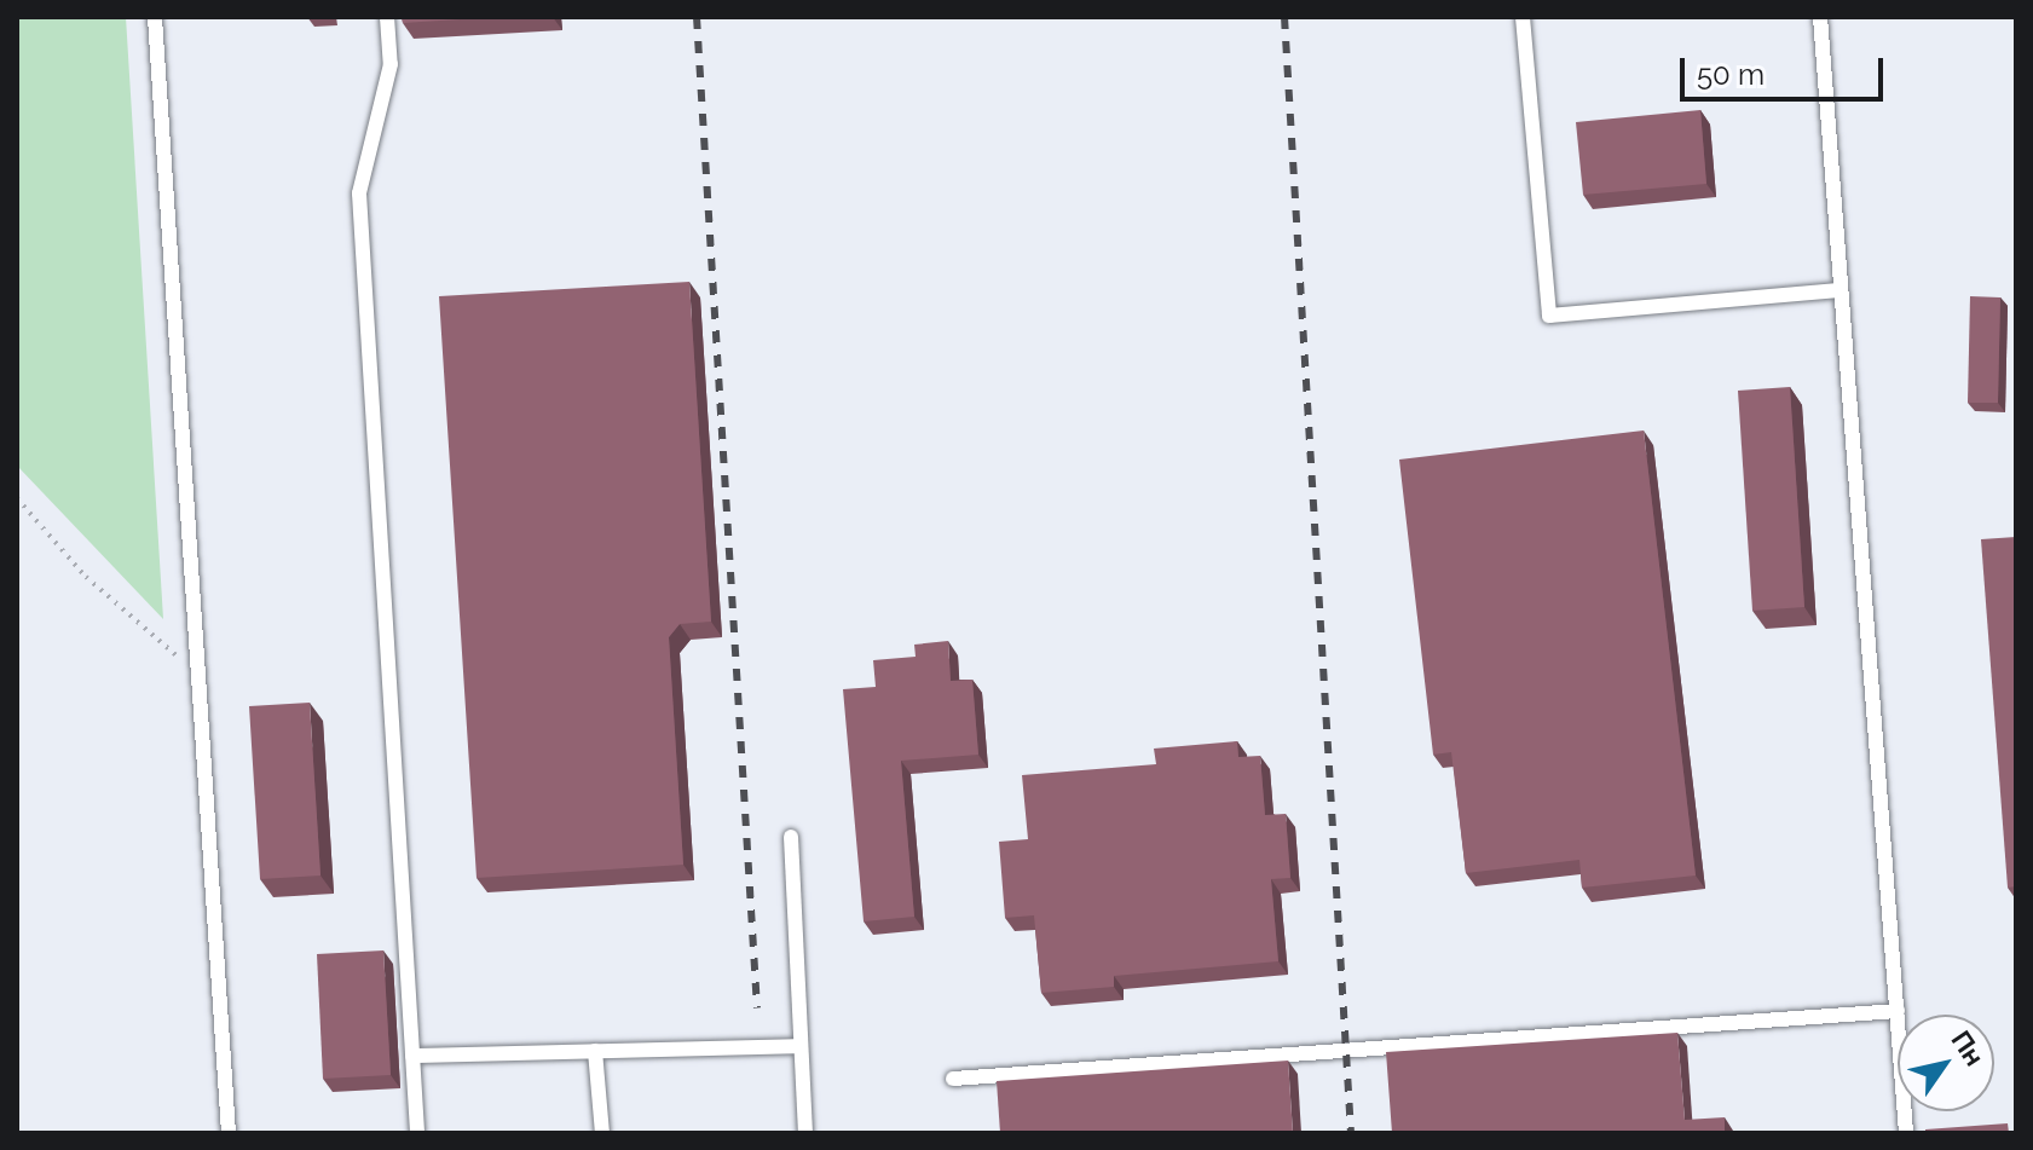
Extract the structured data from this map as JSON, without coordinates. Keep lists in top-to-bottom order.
{
  "scale_bar": "50 m",
  "north": "top right"
}
